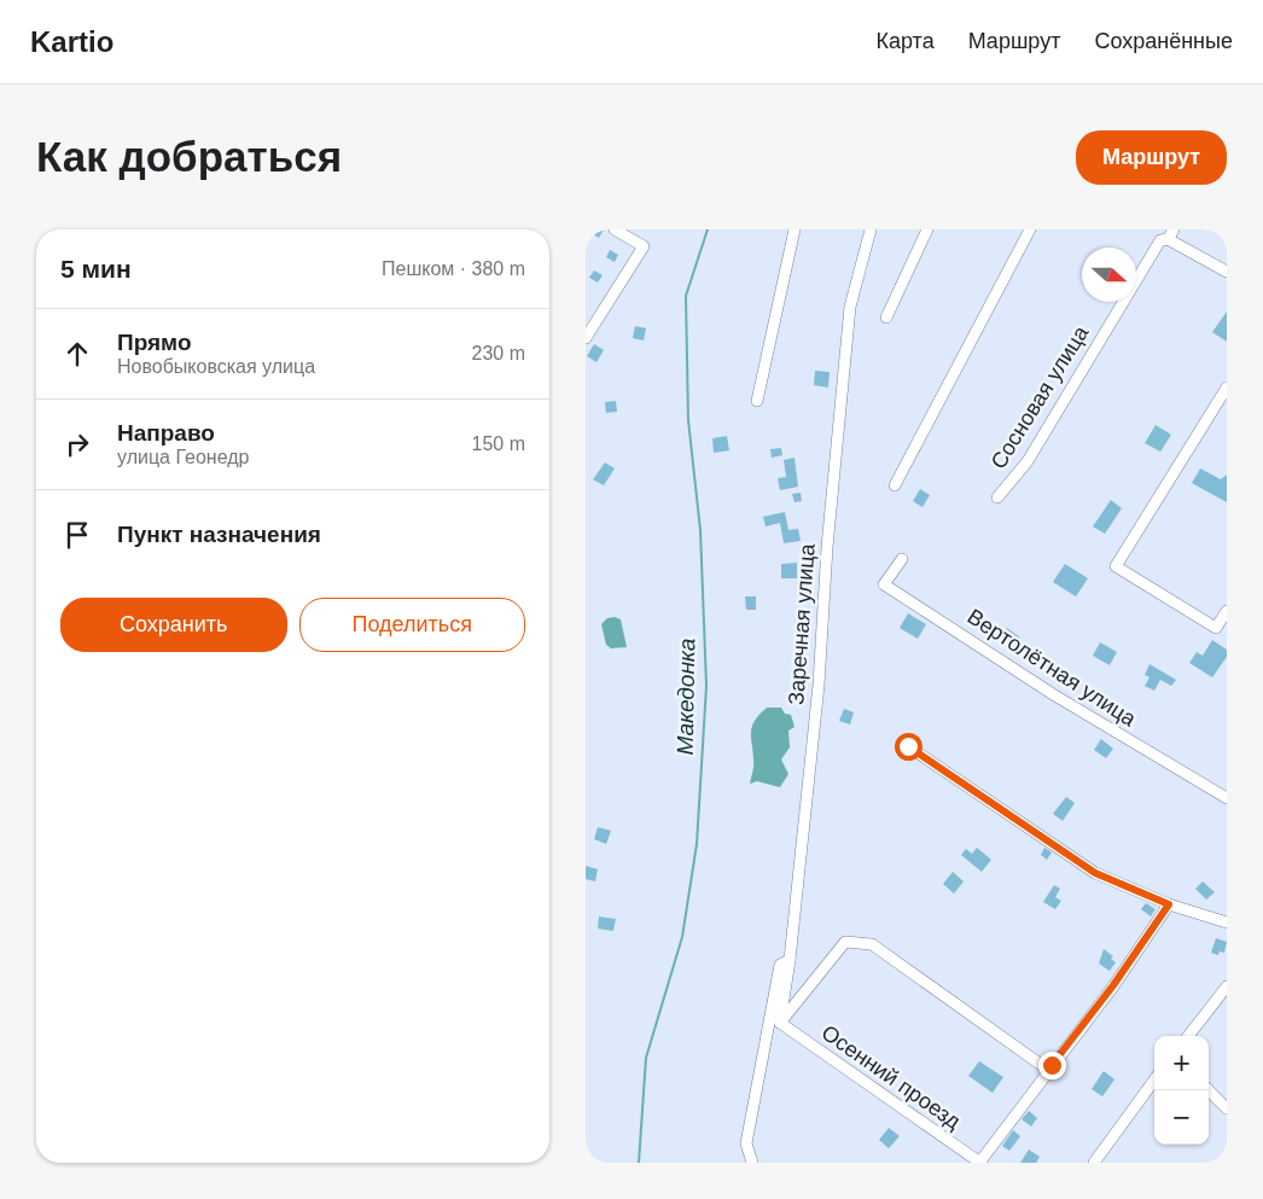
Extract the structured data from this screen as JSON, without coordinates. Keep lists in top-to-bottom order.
{
  "streets": {
    "street": [
      "Сосновая улица",
      "Заречная улица",
      "Вертолётная улица",
      "Осенний проезд"
    ]
  },
  "crossings": [
    ["Заречная улица", "Осенний проезд"]
  ],
  "water": ["Македонка"],
  "north": "right",
  "page": {
    "header": "Kartio",
    "nav": ["Карта", "Маршрут", "Сохранённые"],
    "buttons": [
      "Маршрут",
      ["Сохранить", "Поделиться"]
    ],
    "title": "Как добраться",
    "heading": ["5 мин", "Пешком · 380 m"],
    "list": [
      ["Прямо", "Новобыковская улица", "230 m"],
      ["Направо", "улица Геонедр", "150 m"],
      "Пункт назначения"
    ],
    "map_buttons": ["+", "−"]
  }
}
